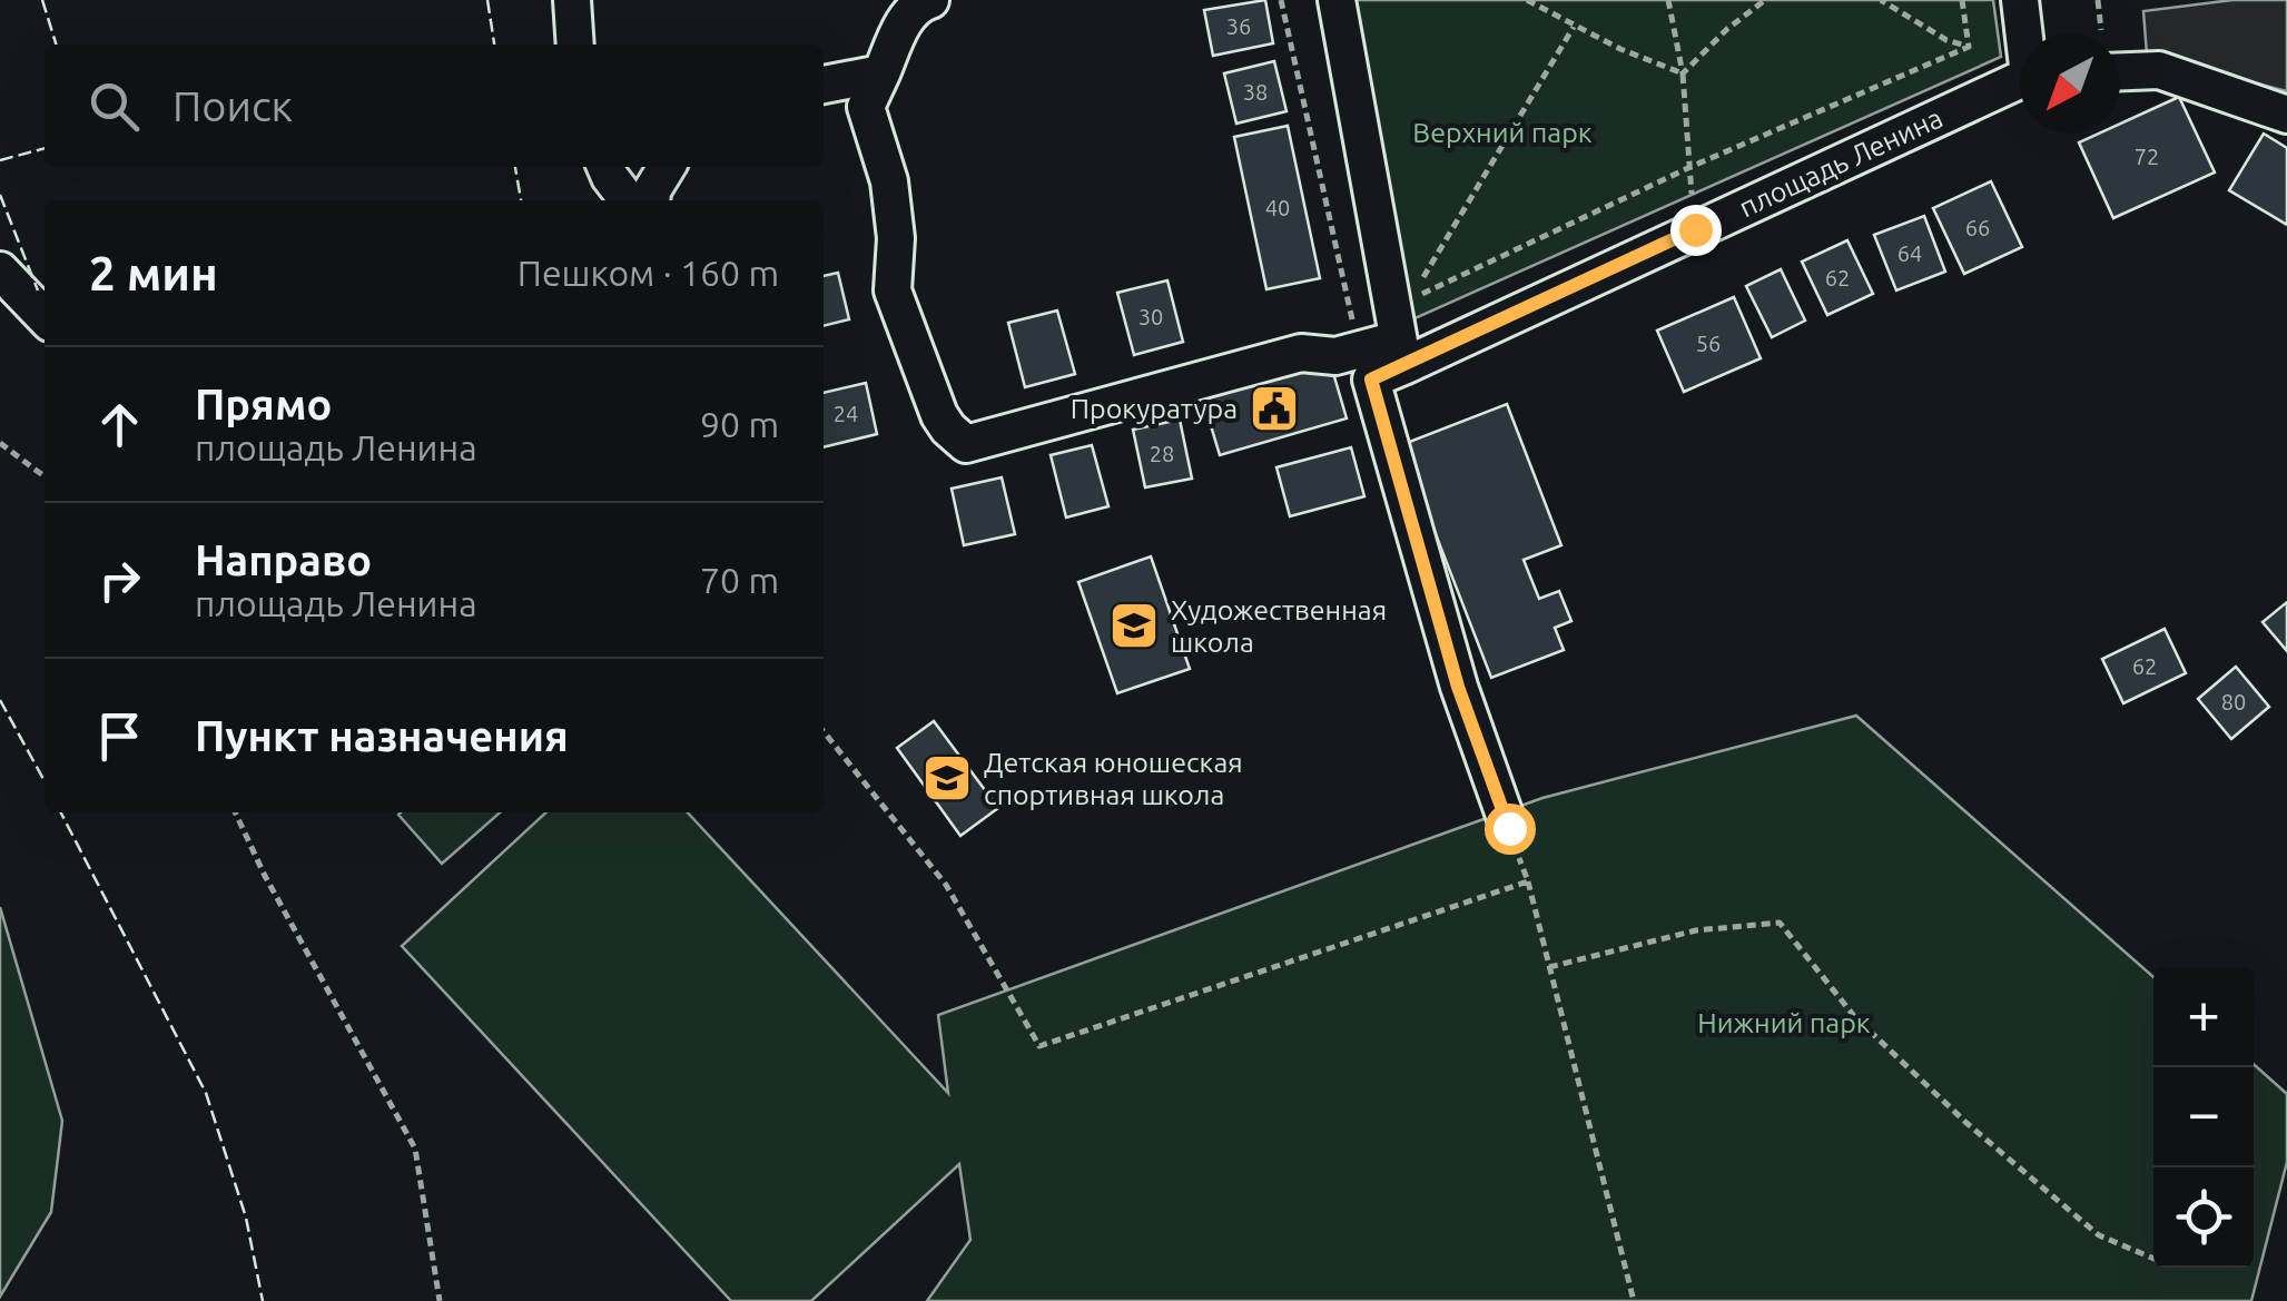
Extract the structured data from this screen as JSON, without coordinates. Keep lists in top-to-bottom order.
{
  "streets": {
    "street": ["площадь Ленина"]
  },
  "parks": ["Верхний парк", "Нижний парк"],
  "places": {
    "public building": ["Прокуратура"],
    "school or university": ["Художественная школа", "Детская юношеская спортивная школа"]
  },
  "house_numbers": [
    "36",
    "38",
    "72",
    "40",
    "66",
    "64",
    "62",
    "30",
    "56",
    "24",
    "28",
    "62",
    "80"
  ],
  "north": "bottom left",
  "page": {
    "search": "Поиск",
    "heading": ["2 мин", "Пешком · 160 m"],
    "list": [
      ["Прямо", "площадь Ленина", "90 m"],
      ["Направо", "площадь Ленина", "70 m"],
      "Пункт назначения"
    ],
    "map_buttons": ["+", "−"]
  }
}
